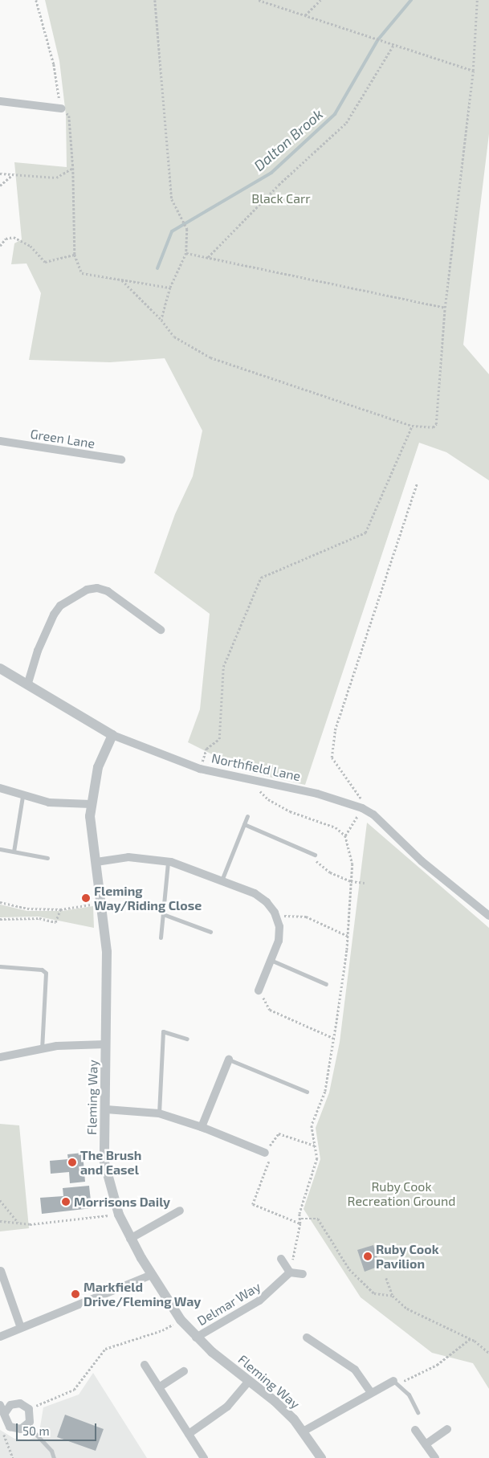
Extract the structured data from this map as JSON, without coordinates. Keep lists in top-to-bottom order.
{
  "streets": {
    "street": [
      "Green Lane",
      "Northfield Lane",
      "Fleming Way",
      "Delmar Way"
    ]
  },
  "crossings": [
    ["Northfield Lane", "Fleming Way"],
    ["Fleming Way", "Delmar Way"]
  ],
  "water": ["Dalton Brook"],
  "parks": ["Black Carr", "Ruby Cook Recreation Ground"],
  "places": [
    "Fleming Way/Riding Close",
    "The Brush and Easel",
    "Morrisons Daily",
    "Ruby Cook Pavilion",
    "Markfield Drive/Fleming Way"
  ],
  "scale_bar": "50 m"
}
